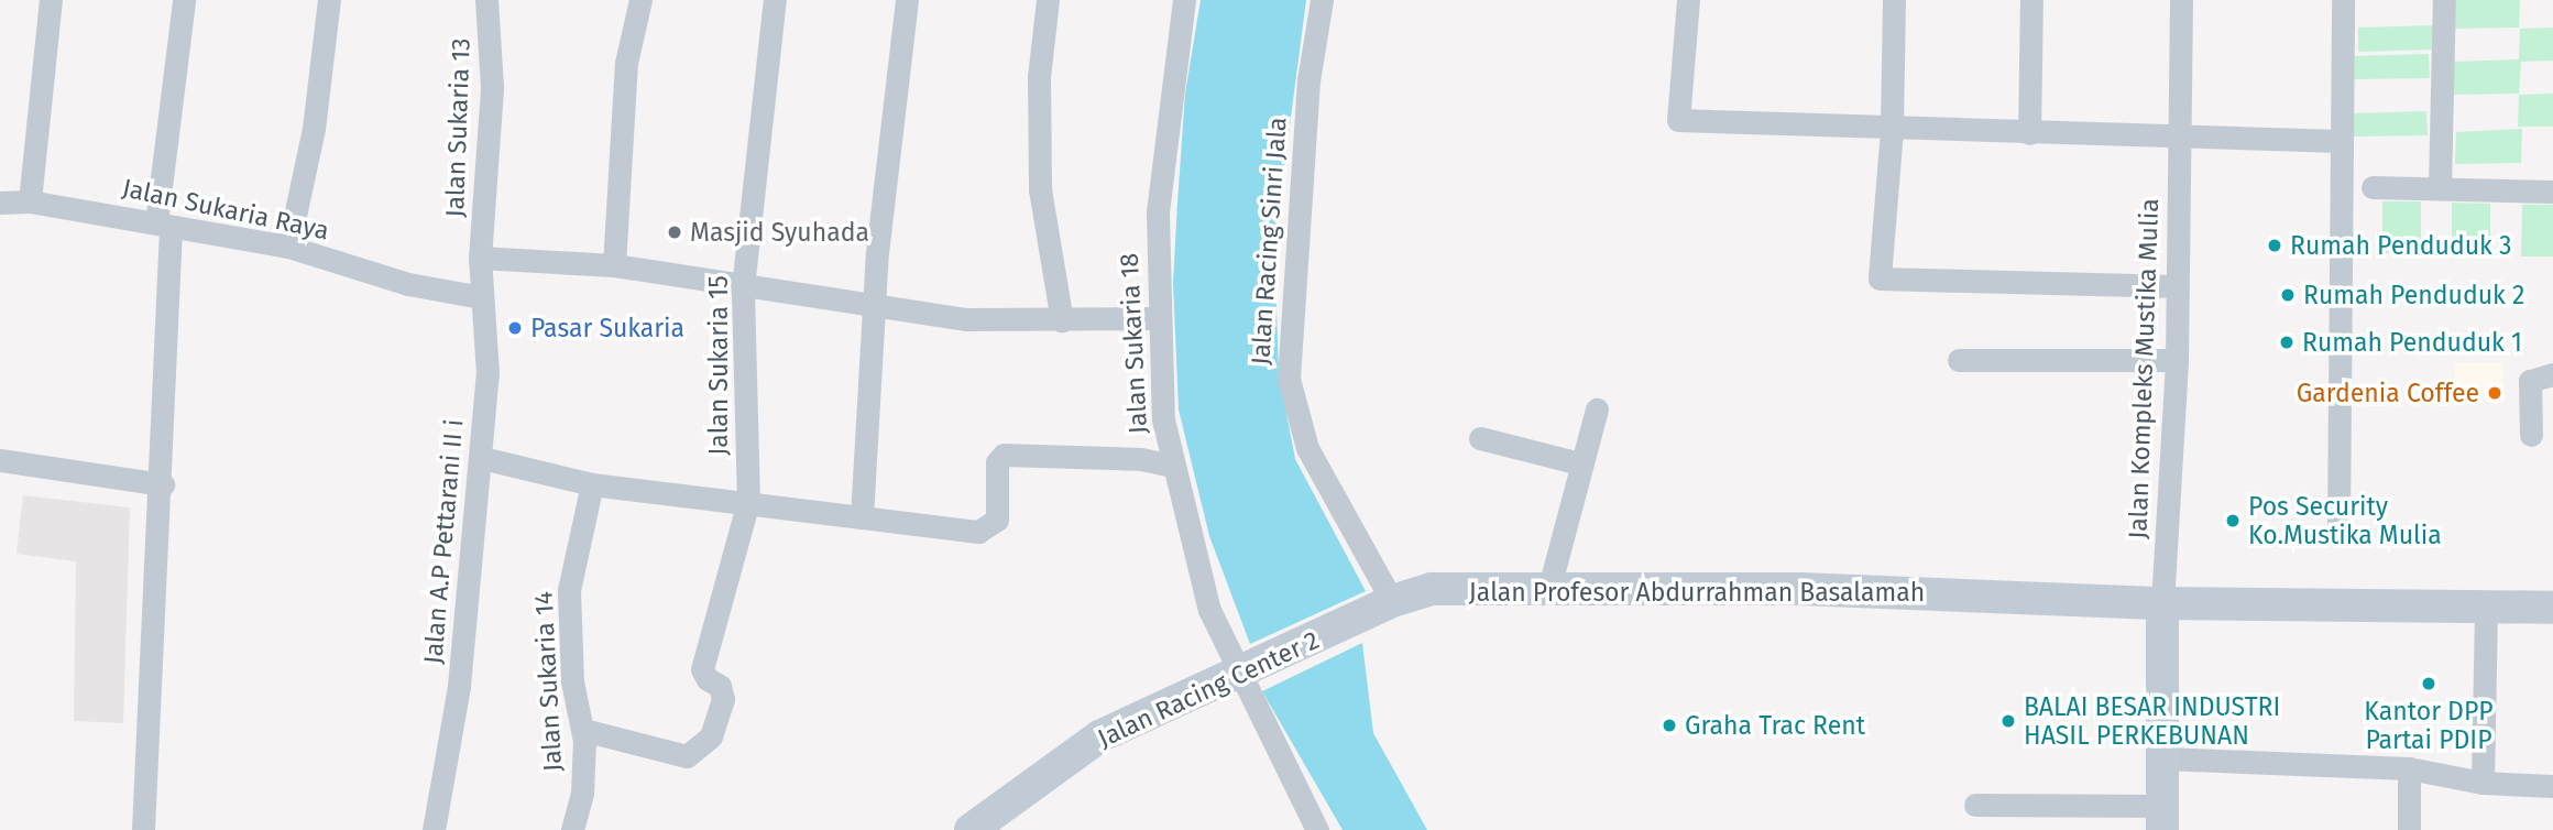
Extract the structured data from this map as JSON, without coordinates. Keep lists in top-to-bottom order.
{
  "streets": {
    "street": [
      "Jalan Sukaria 13",
      "Jalan Sukaria Raya",
      "Jalan Racing Sinri Jala",
      "Jalan Sukaria 18",
      "Jalan Sukaria 15",
      "Jalan Kompleks Mustika Mulia",
      "Jalan A.P Pettarani II i",
      "Jalan Profesor Abdurrahman Basalamah",
      "Jalan Sukaria 14",
      "Jalan Racing Center 2"
    ]
  },
  "crossings": [
    ["Jalan Sukaria 13", "Jalan A.P Pettarani II i"],
    ["Jalan Sukaria Raya", "Jalan A.P Pettarani II i"],
    ["Jalan Racing Sinri Jala", "Jalan Profesor Abdurrahman Basalamah"],
    ["Jalan Racing Sinri Jala", "Jalan Racing Center 2"],
    ["Jalan Sukaria 18", "Jalan Racing Center 2"],
    ["Jalan Sukaria 15", "Jalan Sukaria 14"],
    ["Jalan Kompleks Mustika Mulia", "Jalan Profesor Abdurrahman Basalamah"],
    ["Jalan Profesor Abdurrahman Basalamah", "Jalan Racing Center 2"]
  ],
  "places": [
    "Masjid Syuhada",
    "Rumah Penduduk 3",
    "Rumah Penduduk 2",
    "Pasar Sukaria",
    "Rumah Penduduk 1",
    "Gardenia Coffee",
    "Pos Security Ko.Mustika Mulia",
    "Kantor DPP Partai PDIP",
    "BALAI BESAR INDUSTRI HASIL PERKEBUNAN",
    "Graha Trac Rent"
  ]
}
